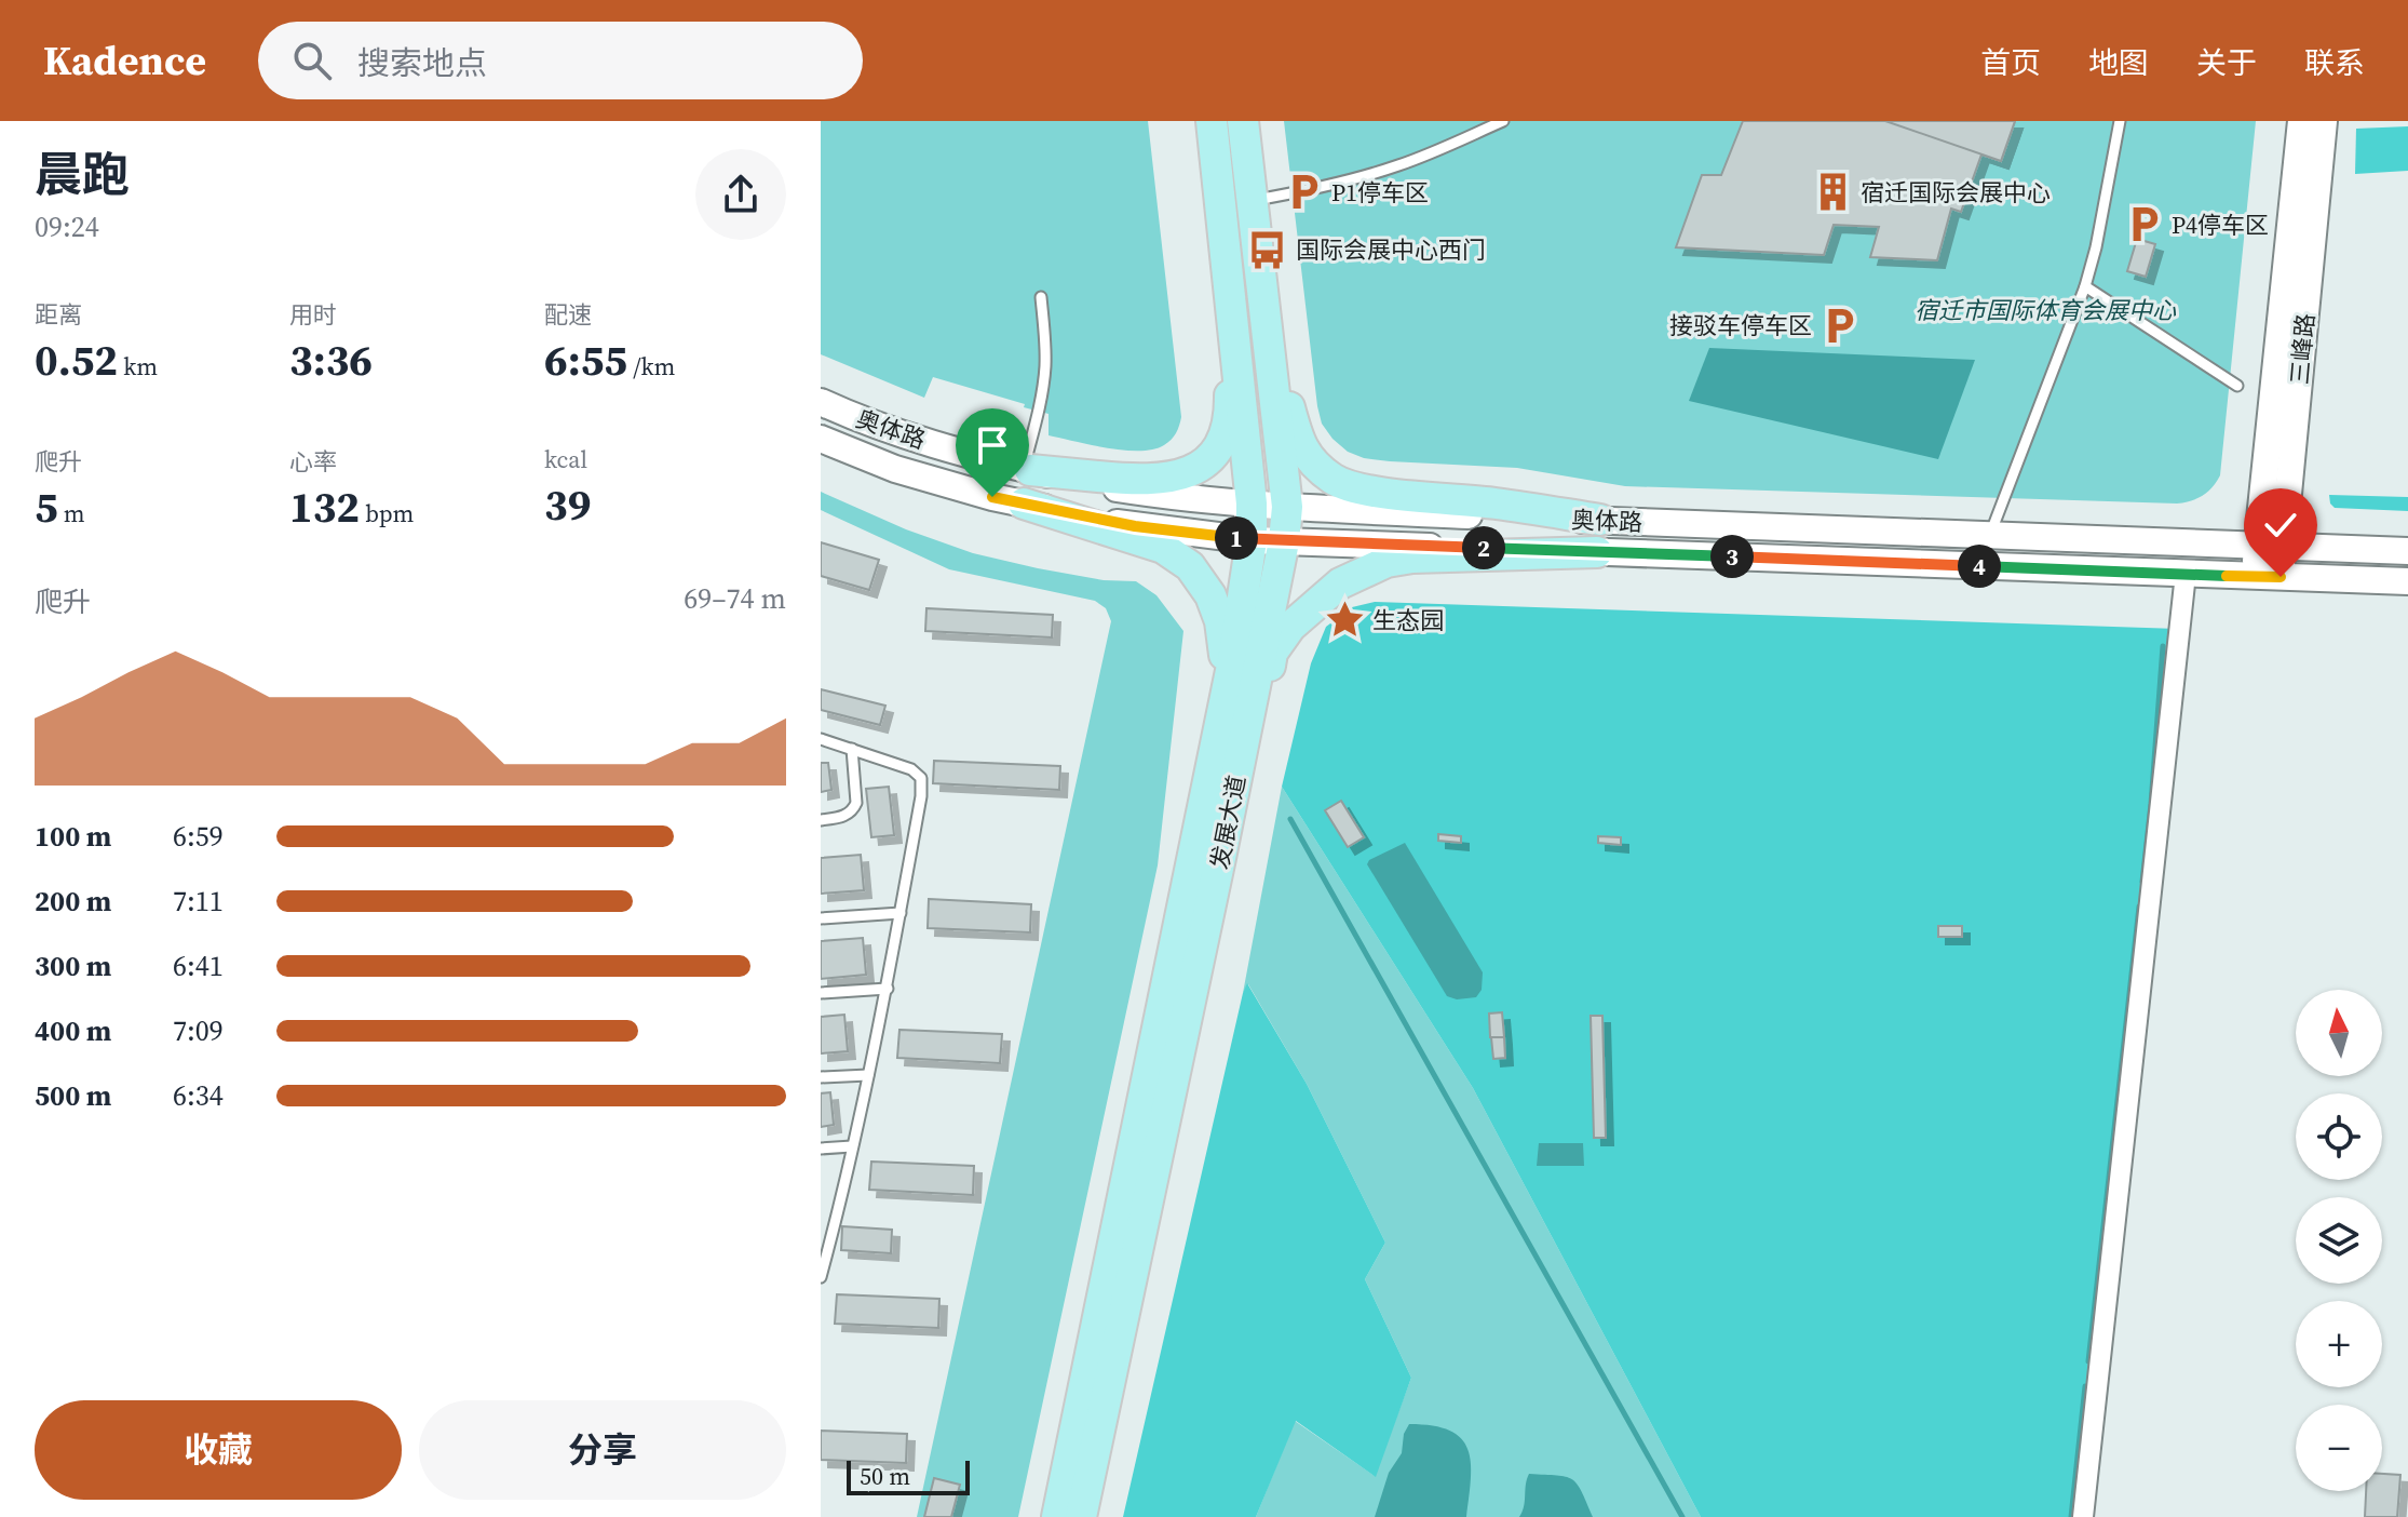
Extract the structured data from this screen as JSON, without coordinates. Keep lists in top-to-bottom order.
{
  "streets": {
    "main road": ["三峰路", "奥体路", "发展大道"]
  },
  "crossings": [
    ["三峰路", "奥体路"],
    ["奥体路", "发展大道"]
  ],
  "parks": ["宿迁市国际体育会展中心"],
  "places": {
    "parking": ["P1停车区", "P4停车区", "接驳车停车区"],
    "building": ["宿迁国际会展中心"],
    "bus stop": ["国际会展中心西门"],
    "place": ["生态园"]
  },
  "scale_bar": "50 m",
  "north": "top",
  "page": {
    "header": "Kadence",
    "search": "搜索地点",
    "nav": [
      "首页",
      "地图",
      "关于",
      "联系"
    ],
    "heading": ["晨跑", "09:24"],
    "stats": [
      ["距离", "0.52 km"],
      ["用时", "3:36"],
      ["配速", "6:55 /km"],
      ["爬升", "5 m"],
      ["心率", "132 bpm"],
      ["kcal", "39"]
    ],
    "pins": [
      "1",
      "2",
      "3",
      "4"
    ],
    "chart": ["爬升", "69–74 m"],
    "list": [
      {
        "name": "100 m",
        "note": "6:59"
      },
      {
        "name": "200 m",
        "note": "7:11"
      },
      {
        "name": "300 m",
        "note": "6:41"
      },
      {
        "name": "400 m",
        "note": "7:09"
      },
      {
        "name": "500 m",
        "note": "6:34"
      }
    ],
    "map_buttons": ["+", "−"],
    "buttons": ["收藏", "分享"],
    "scale": "50 m"
  }
}
